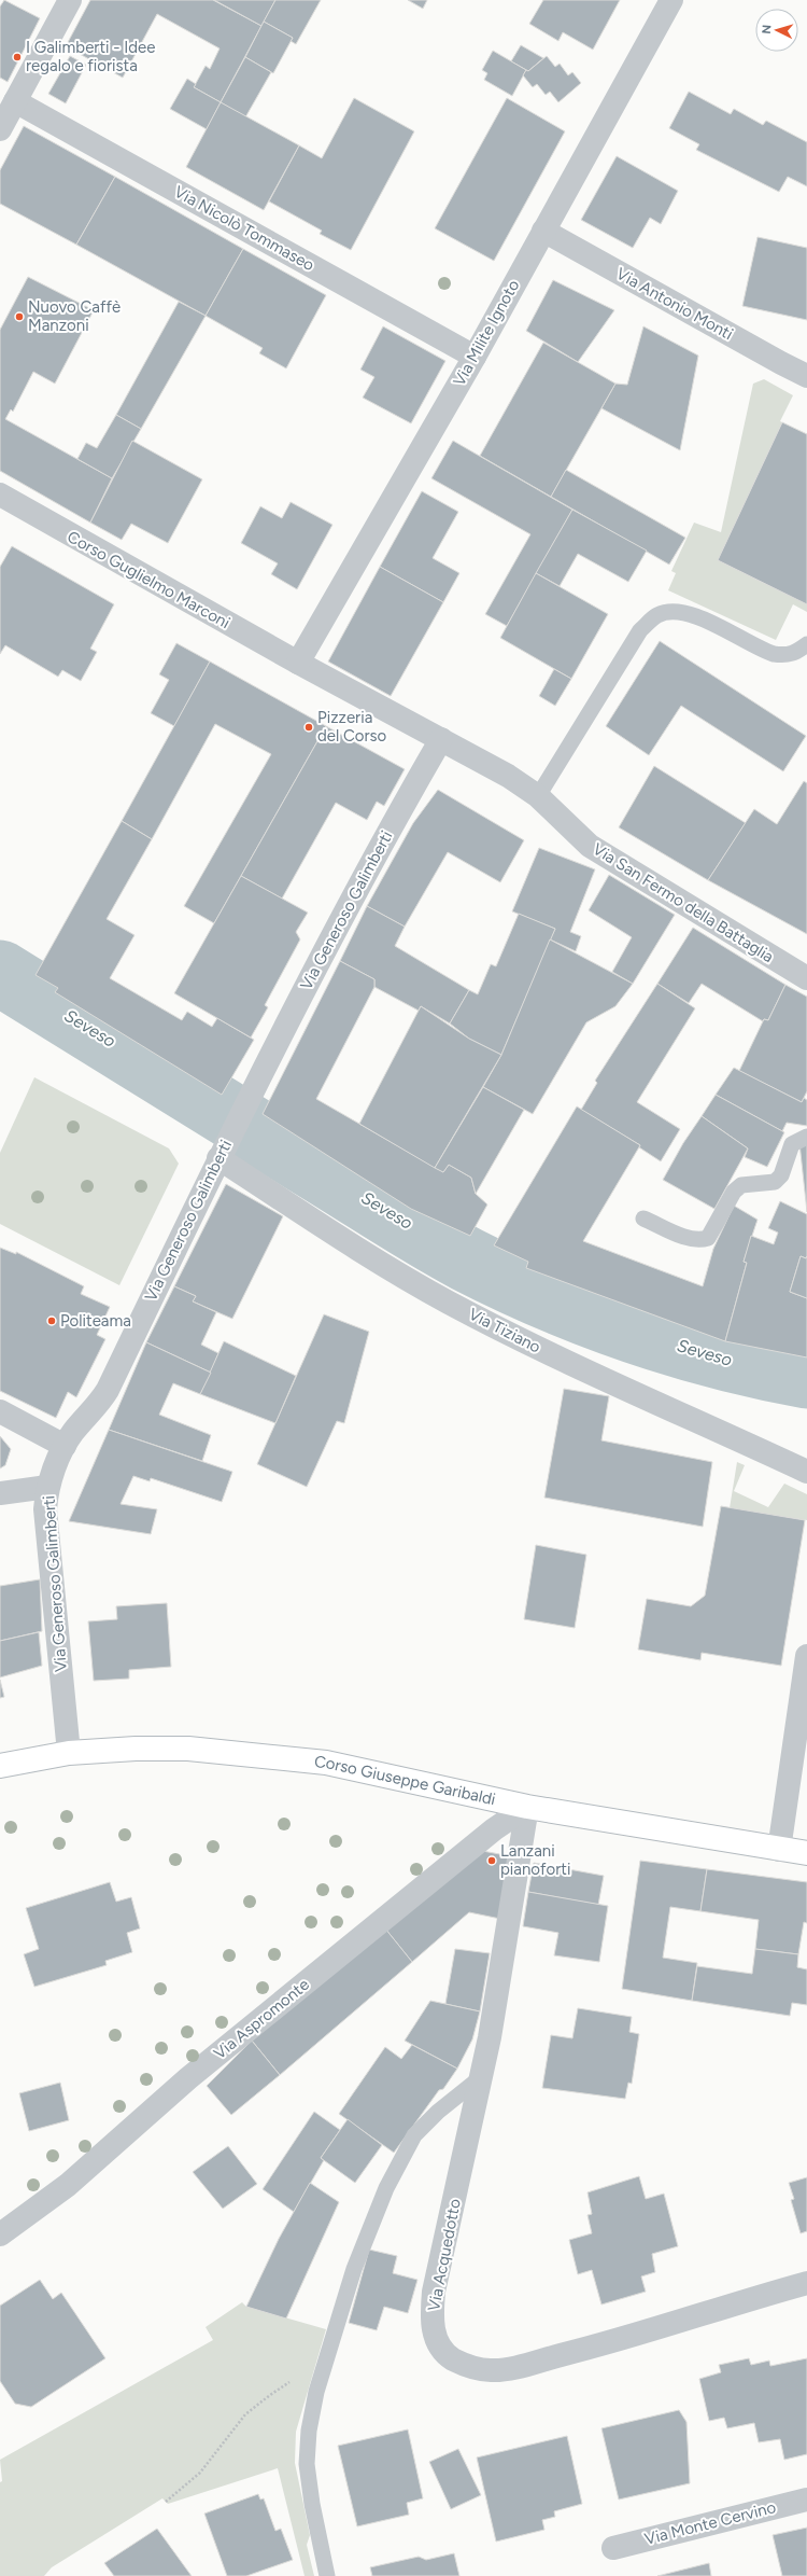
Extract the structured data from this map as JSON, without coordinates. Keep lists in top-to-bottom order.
{
  "streets": {
    "main road": ["Corso Giuseppe Garibaldi"],
    "street": [
      "Via Nicolò Tommaseo",
      "Via Antonio Monti",
      "Via Milite Ignoto",
      "Corso Guglielmo Marconi",
      "Via San Fermo della Battaglia",
      "Via Generoso Galimberti",
      "Via Tiziano",
      "Via Aspromonte",
      "Via Acquedotto",
      "Via Monte Cervino"
    ]
  },
  "crossings": [
    ["Via Nicolò Tommaseo", "Via Milite Ignoto"],
    ["Via Antonio Monti", "Via Milite Ignoto"],
    ["Via Milite Ignoto", "Corso Guglielmo Marconi"],
    ["Via Milite Ignoto", "Via San Fermo della Battaglia"],
    ["Corso Guglielmo Marconi", "Via San Fermo della Battaglia"],
    ["Via San Fermo della Battaglia", "Via Generoso Galimberti"],
    ["Via Generoso Galimberti", "Via Tiziano"],
    ["Via Generoso Galimberti", "Corso Giuseppe Garibaldi"],
    ["Corso Giuseppe Garibaldi", "Via Aspromonte"],
    ["Corso Giuseppe Garibaldi", "Via Acquedotto"],
    ["Via Aspromonte", "Via Acquedotto"]
  ],
  "water": ["Seveso"],
  "places": [
    "I Galimberti - Idee regalo e fiorista",
    "Nuovo Caffè Manzoni",
    "Pizzeria del Corso",
    "Politeama",
    "Lanzani pianoforti"
  ],
  "north": "left"
}
